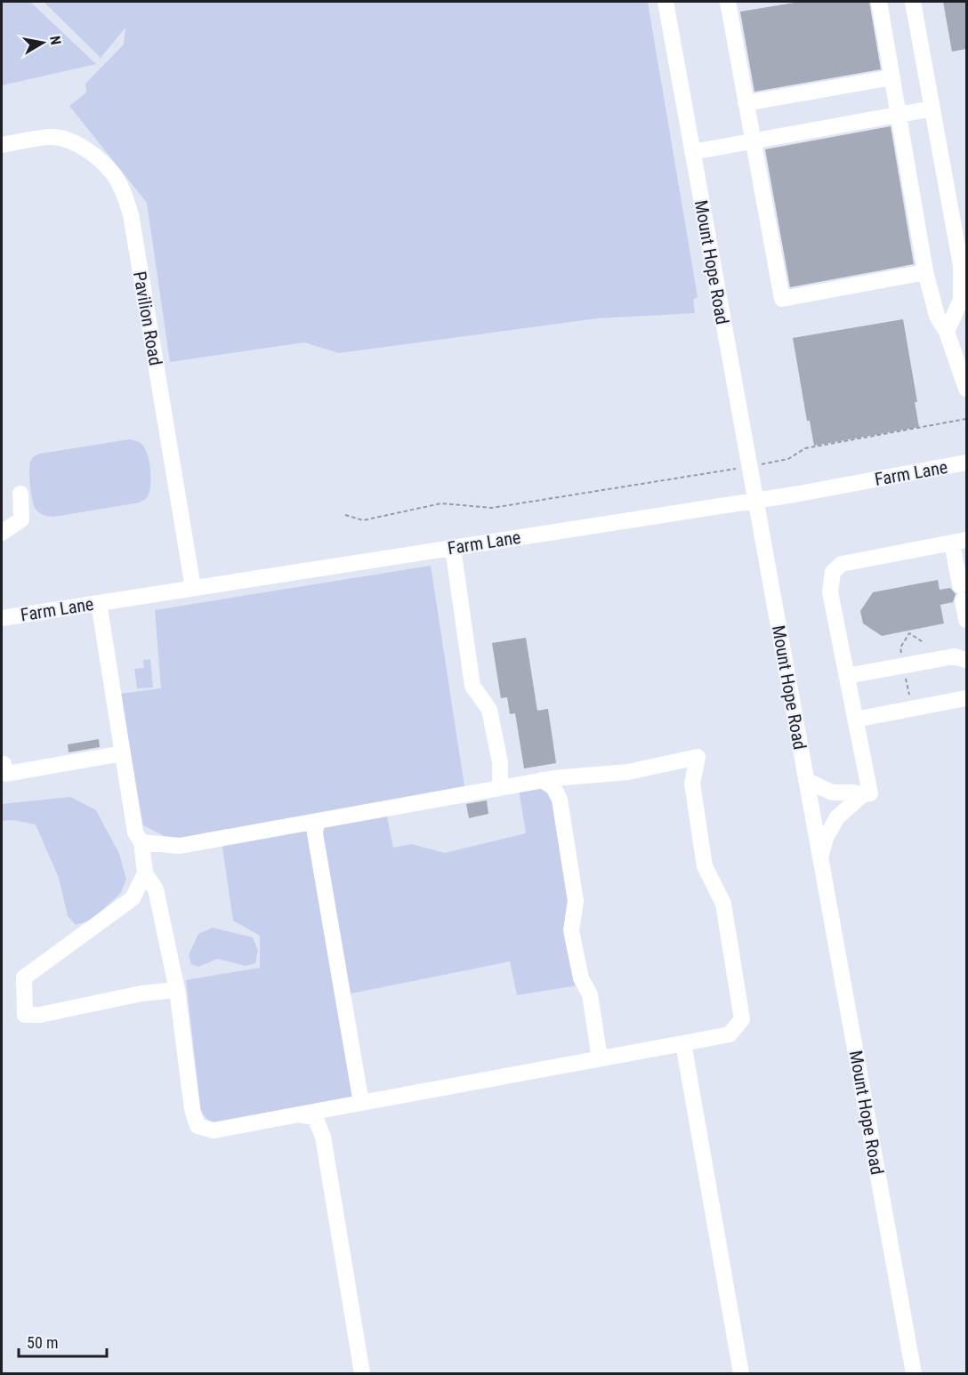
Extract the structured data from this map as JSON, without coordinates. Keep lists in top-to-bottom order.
{
  "streets": {
    "street": ["Mount Hope Road", "Pavilion Road", "Farm Lane"]
  },
  "crossings": [
    ["Mount Hope Road", "Farm Lane"],
    ["Pavilion Road", "Farm Lane"]
  ],
  "scale_bar": "50 m",
  "north": "right"
}
